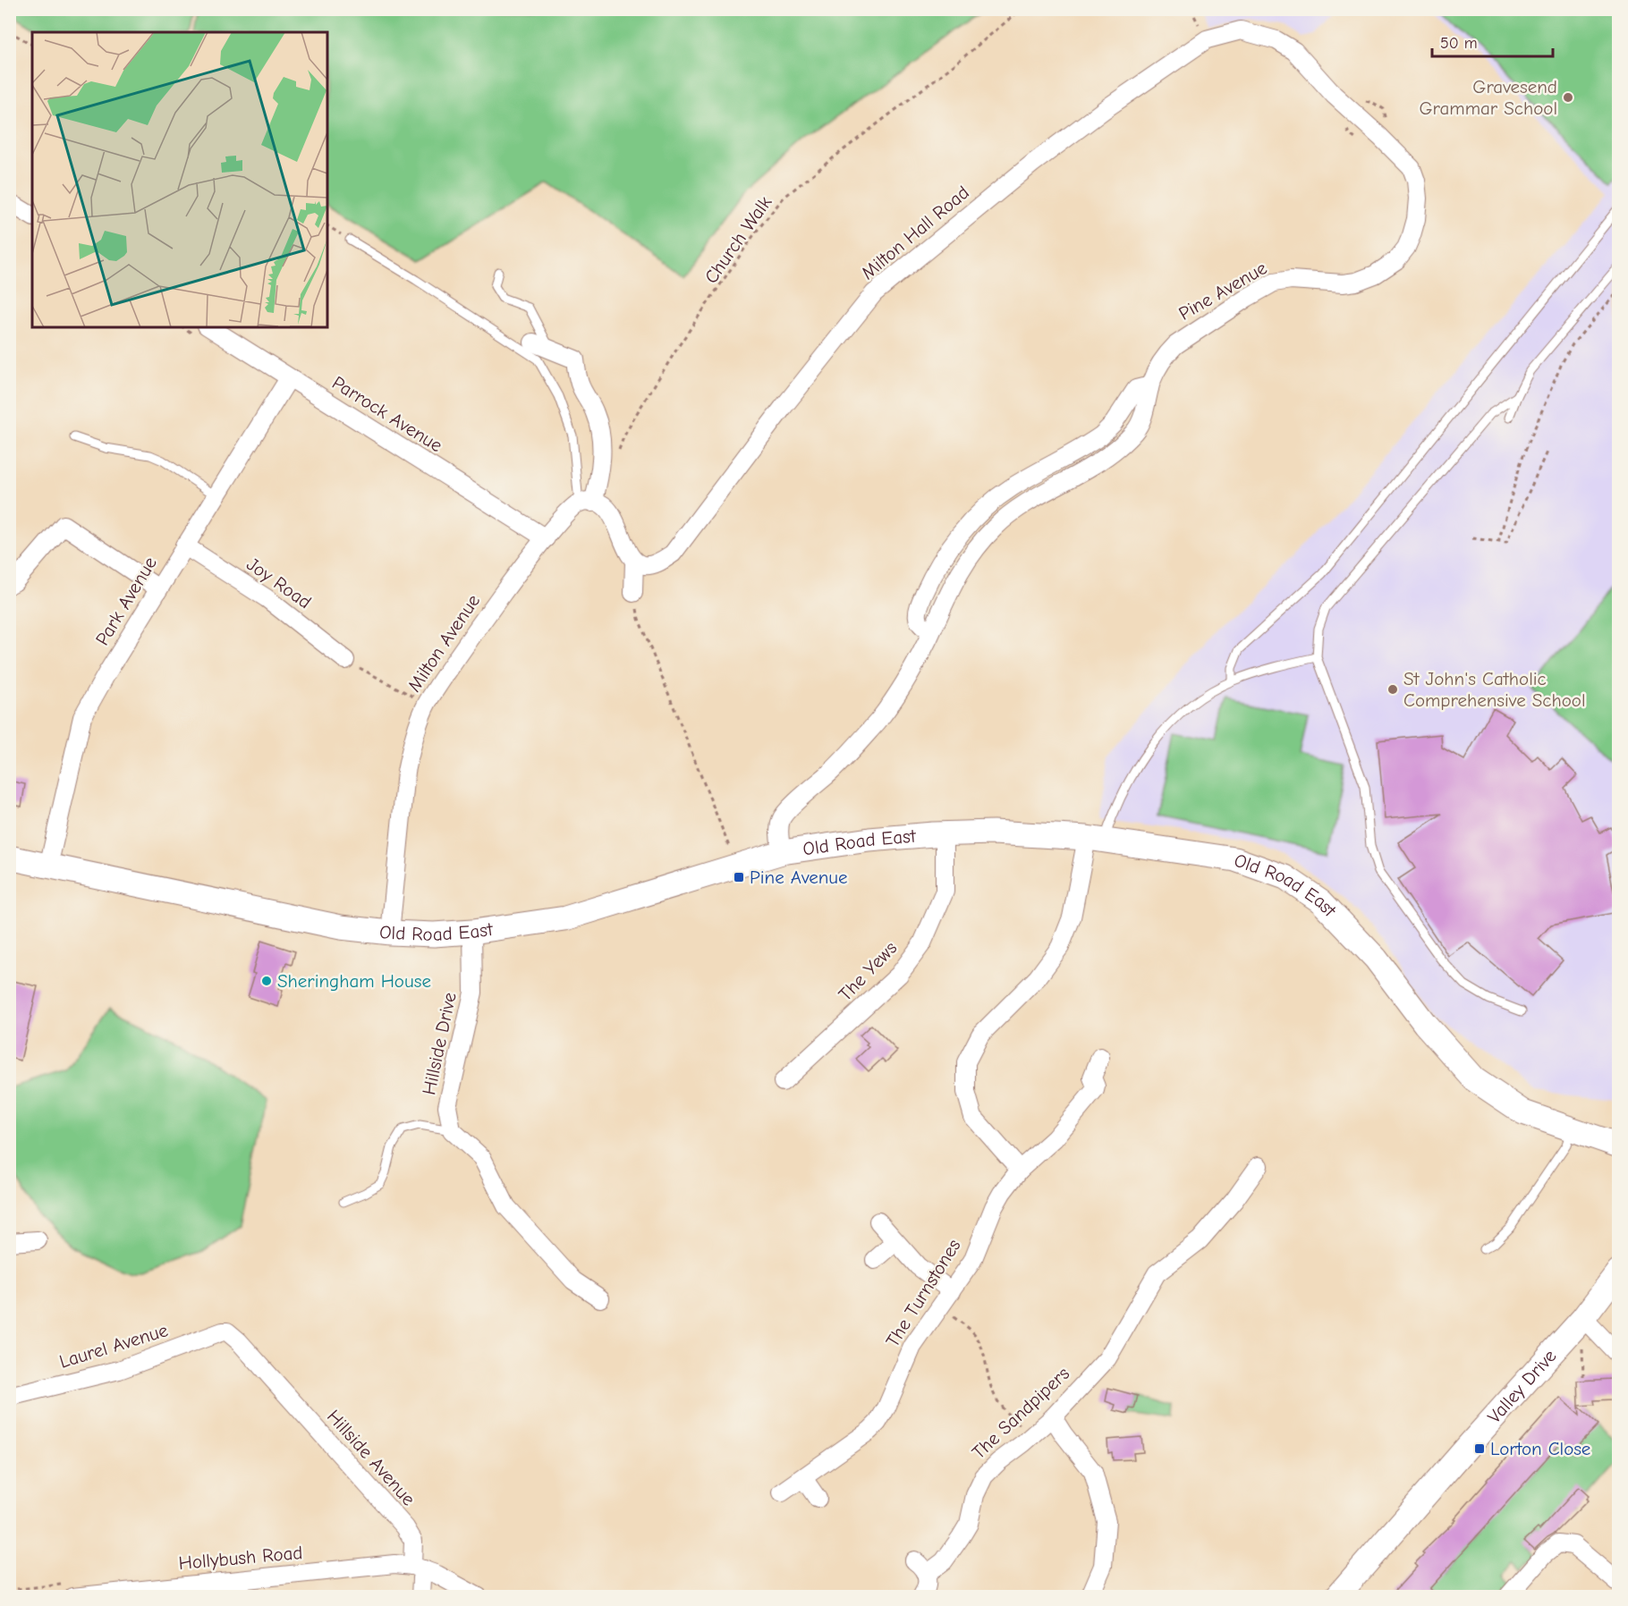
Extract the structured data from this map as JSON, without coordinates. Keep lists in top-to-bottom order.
{
  "streets": {
    "main road": ["Old Road East", "Valley Drive"],
    "street": [
      "Milton Hall Road",
      "Pine Avenue",
      "Parrock Avenue",
      "Joy Road",
      "Park Avenue",
      "Milton Avenue",
      "The Yews",
      "Hillside Drive",
      "The Turnstones",
      "Laurel Avenue",
      "The Sandpipers",
      "Hillside Avenue",
      "Hollybush Road"
    ],
    "path": ["Church Walk"]
  },
  "crossings": [
    ["Milton Hall Road", "Pine Avenue"],
    ["Pine Avenue", "Old Road East"],
    ["Parrock Avenue", "Park Avenue"],
    ["Parrock Avenue", "Milton Avenue"],
    ["Joy Road", "Park Avenue"],
    ["Park Avenue", "Old Road East"],
    ["Milton Avenue", "Old Road East"],
    ["Old Road East", "The Yews"],
    ["Old Road East", "Hillside Drive"],
    ["Laurel Avenue", "Hillside Avenue"],
    ["Hillside Avenue", "Hollybush Road"]
  ],
  "places": {
    "other": ["Gravesend Grammar School", "St John's Catholic Comprehensive School", "Sheringham House"],
    "transit": ["Pine Avenue", "Lorton Close"]
  },
  "scale_bar": "50 m"
}
